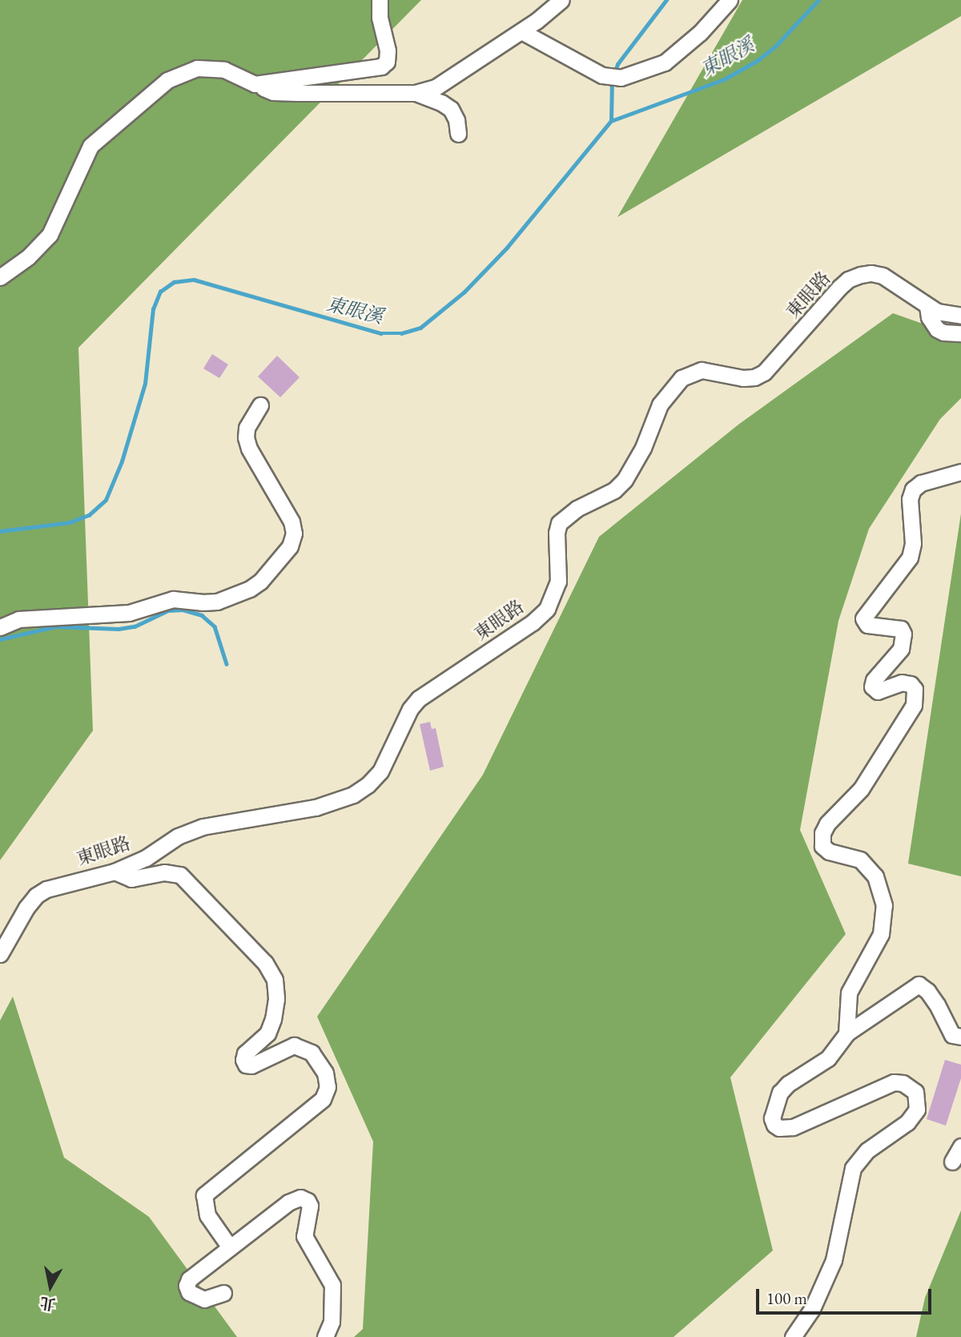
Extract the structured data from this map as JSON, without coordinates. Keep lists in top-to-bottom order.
{
  "streets": {
    "street": ["東眼路"]
  },
  "water": ["東眼溪"],
  "scale_bar": "100 m",
  "north": "bottom"
}
